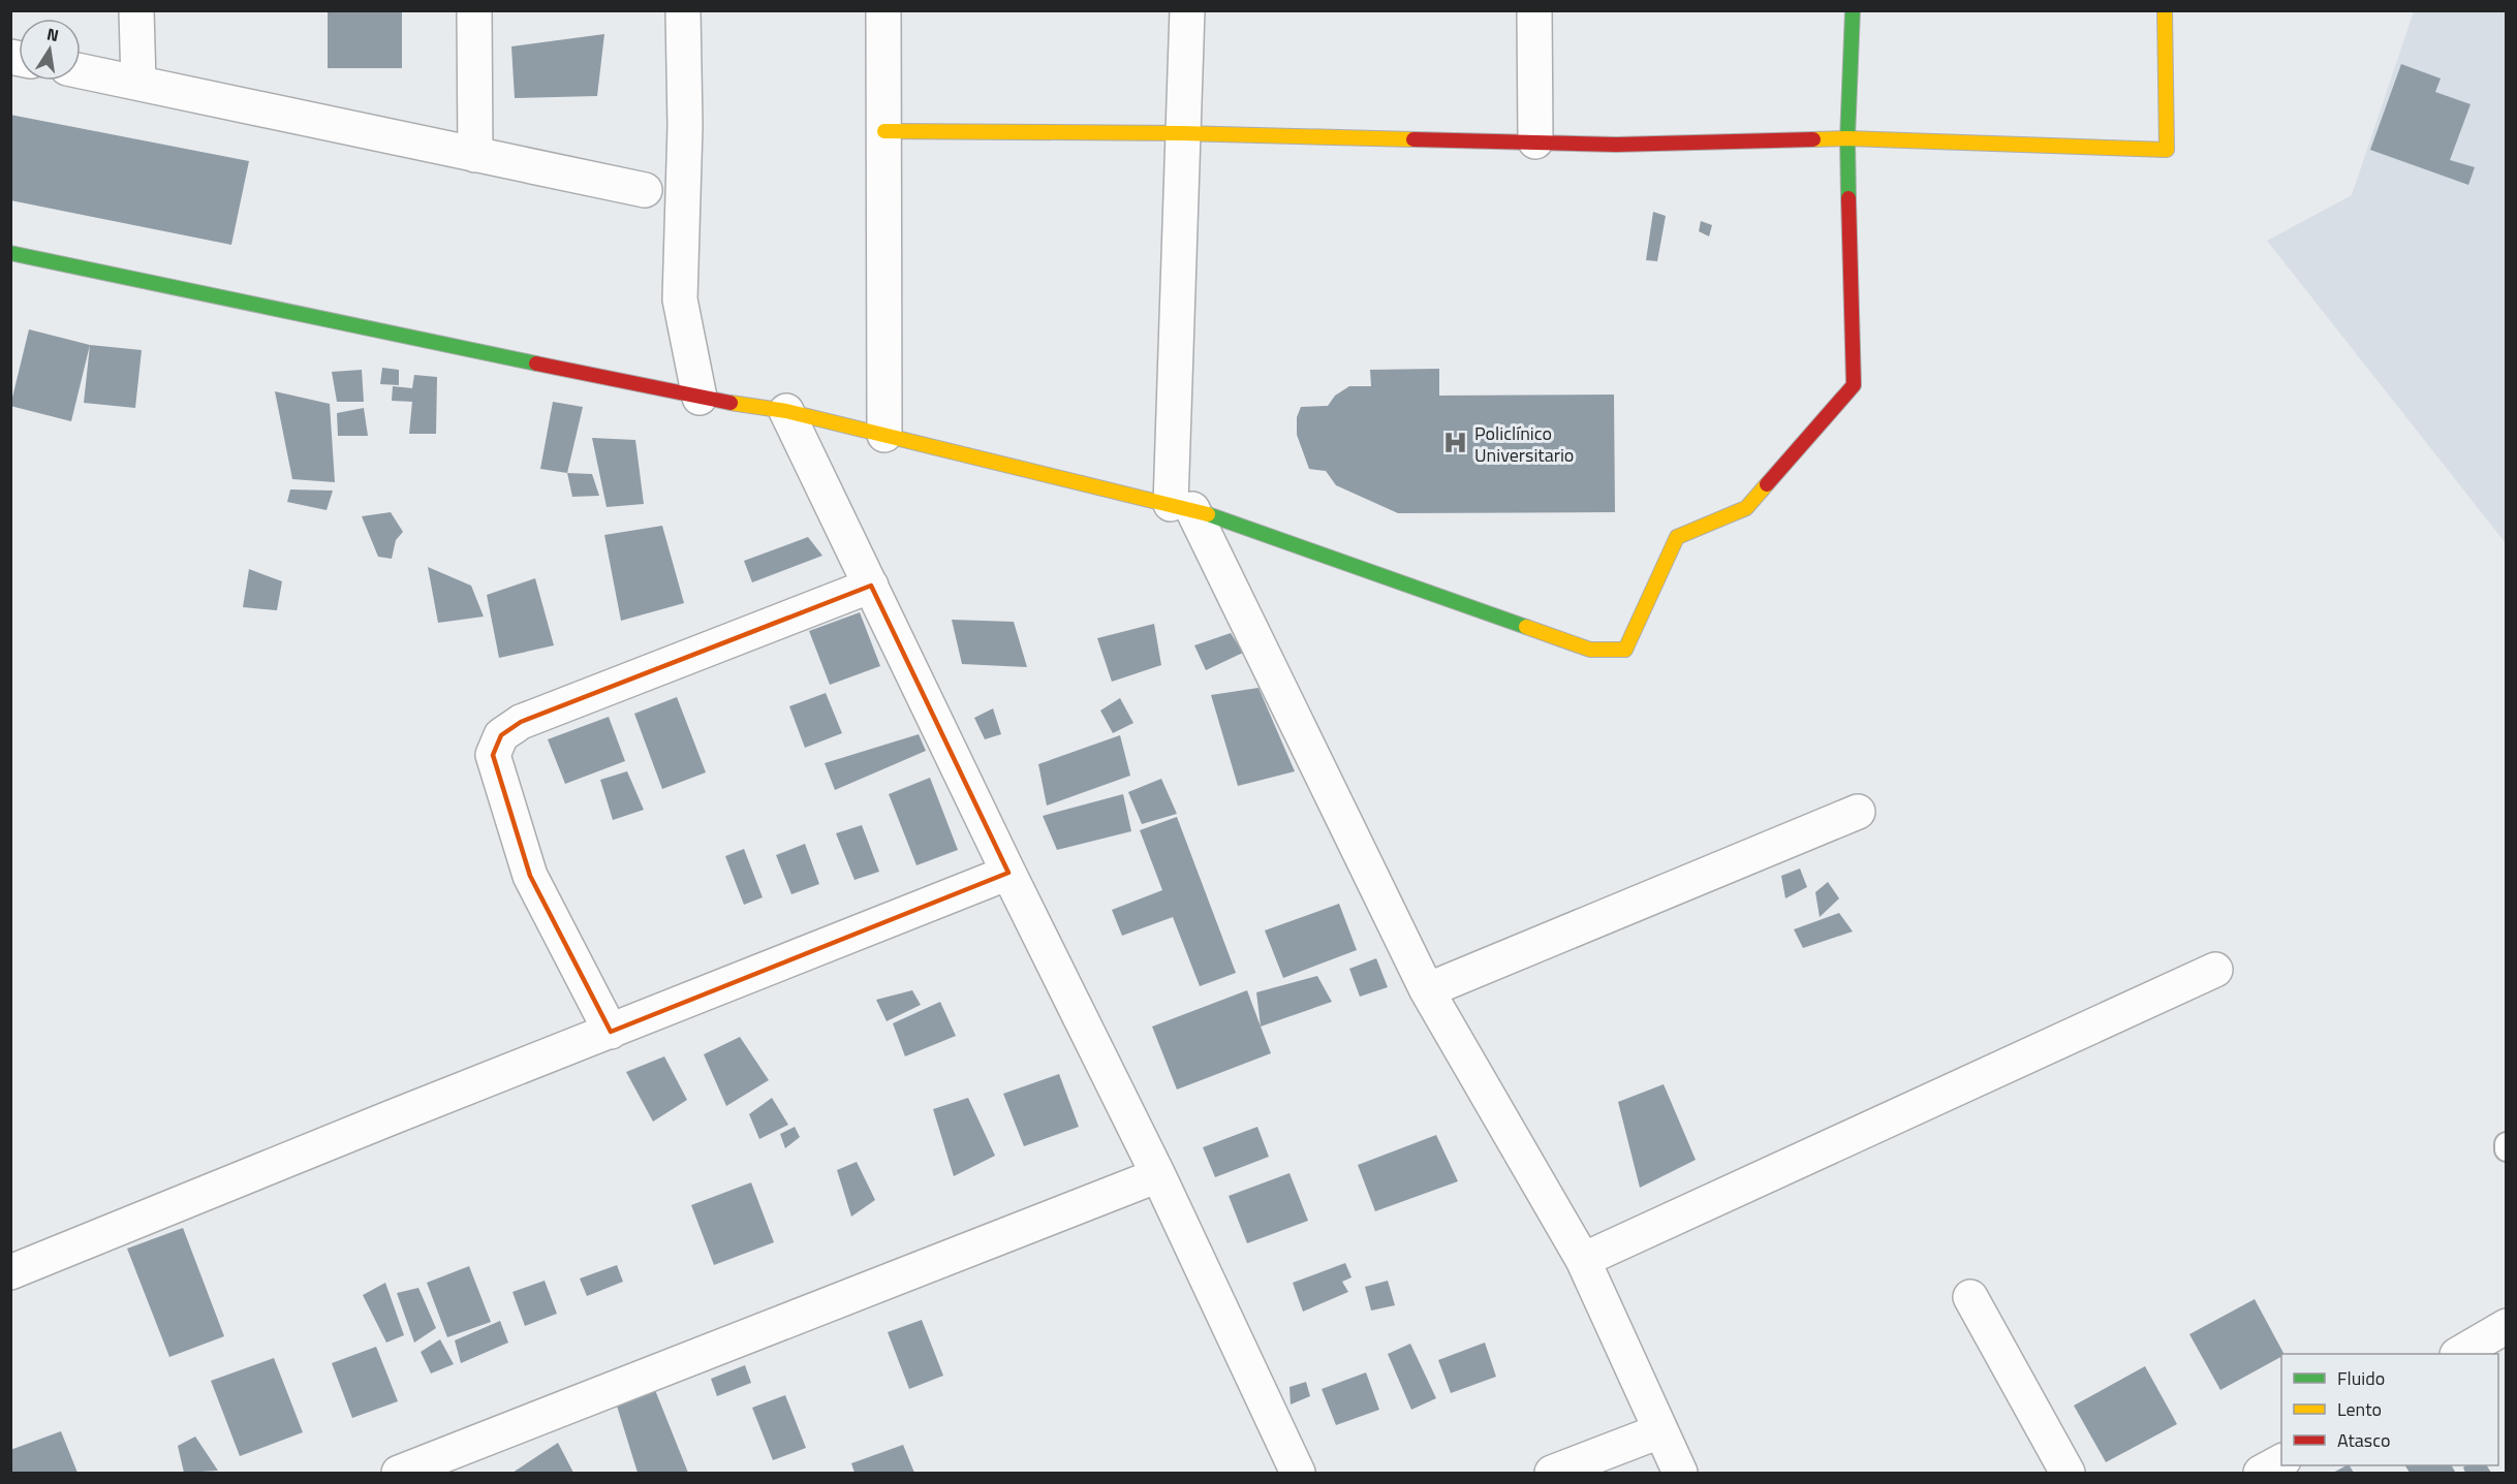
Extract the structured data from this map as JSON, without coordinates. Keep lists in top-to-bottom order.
{
  "places": {
    "hospital": ["Policlínico Universitario"]
  },
  "legend": ["Fluido", "Lento", "Atasco"],
  "north": "top"
}
